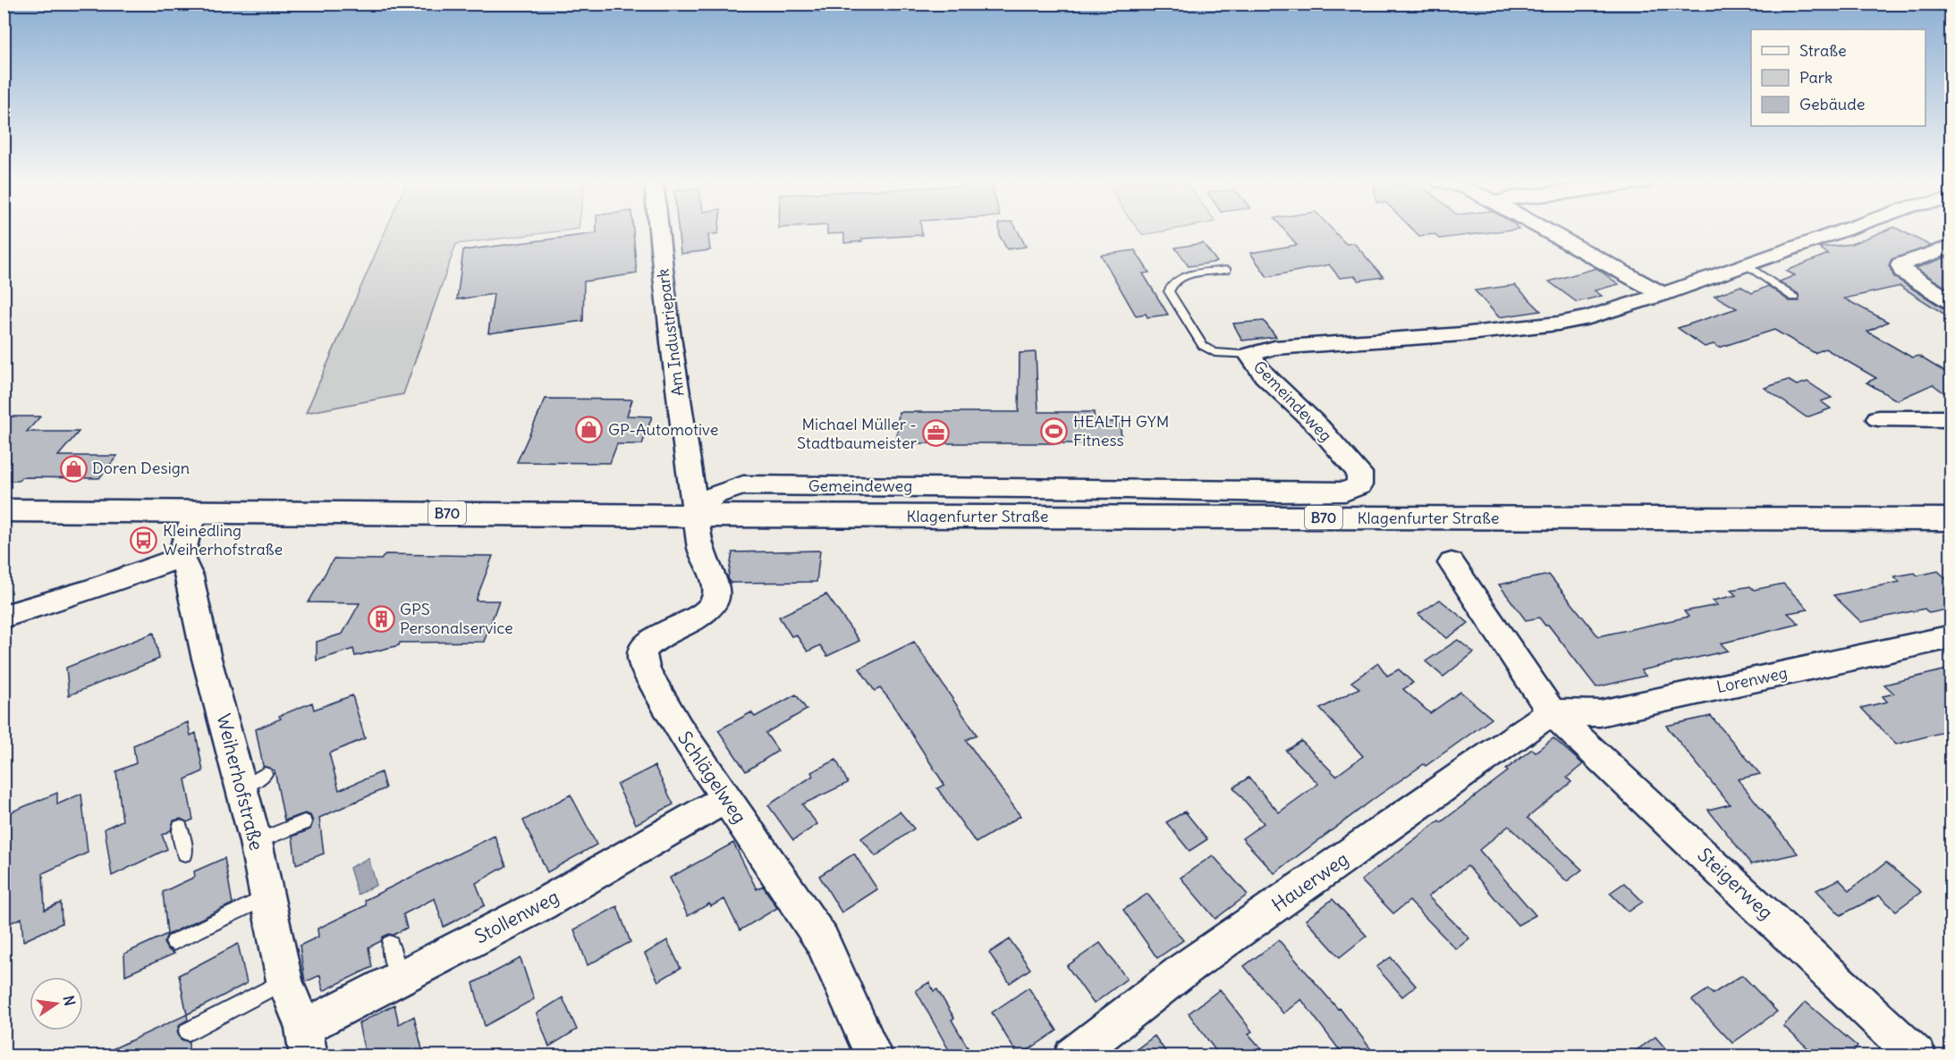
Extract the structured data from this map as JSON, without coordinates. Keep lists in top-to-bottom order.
{
  "streets": {
    "main road": ["B70", "Klagenfurter Straße"],
    "street": [
      "Am Industriepark",
      "Gemeindeweg",
      "Lorenweg",
      "Schlägelweg",
      "Weiherhofstraße",
      "Hauerweg",
      "Steigerweg",
      "Stollenweg"
    ]
  },
  "crossings": [
    ["Am Industriepark", "Gemeindeweg"],
    ["Am Industriepark", "Klagenfurter Straße"],
    ["Am Industriepark", "Schlägelweg"],
    ["Gemeindeweg", "Klagenfurter Straße"],
    ["Gemeindeweg", "Schlägelweg"],
    ["Klagenfurter Straße", "Schlägelweg"],
    ["Lorenweg", "Hauerweg"],
    ["Lorenweg", "Steigerweg"],
    ["Schlägelweg", "Stollenweg"],
    ["Weiherhofstraße", "Stollenweg"],
    ["Hauerweg", "Steigerweg"]
  ],
  "places": {
    "shop": ["GP-Automotive", "Doren Design"],
    "sports": ["HEALTH GYM Fitness"],
    "office": ["Michael Müller - Stadtbaumeister"],
    "bus stop": ["Kleinedling Weiherhofstraße"],
    "building": ["GPS Personalservice"]
  },
  "legend": ["Straße", "Park", "Gebäude"],
  "north": "right"
}
